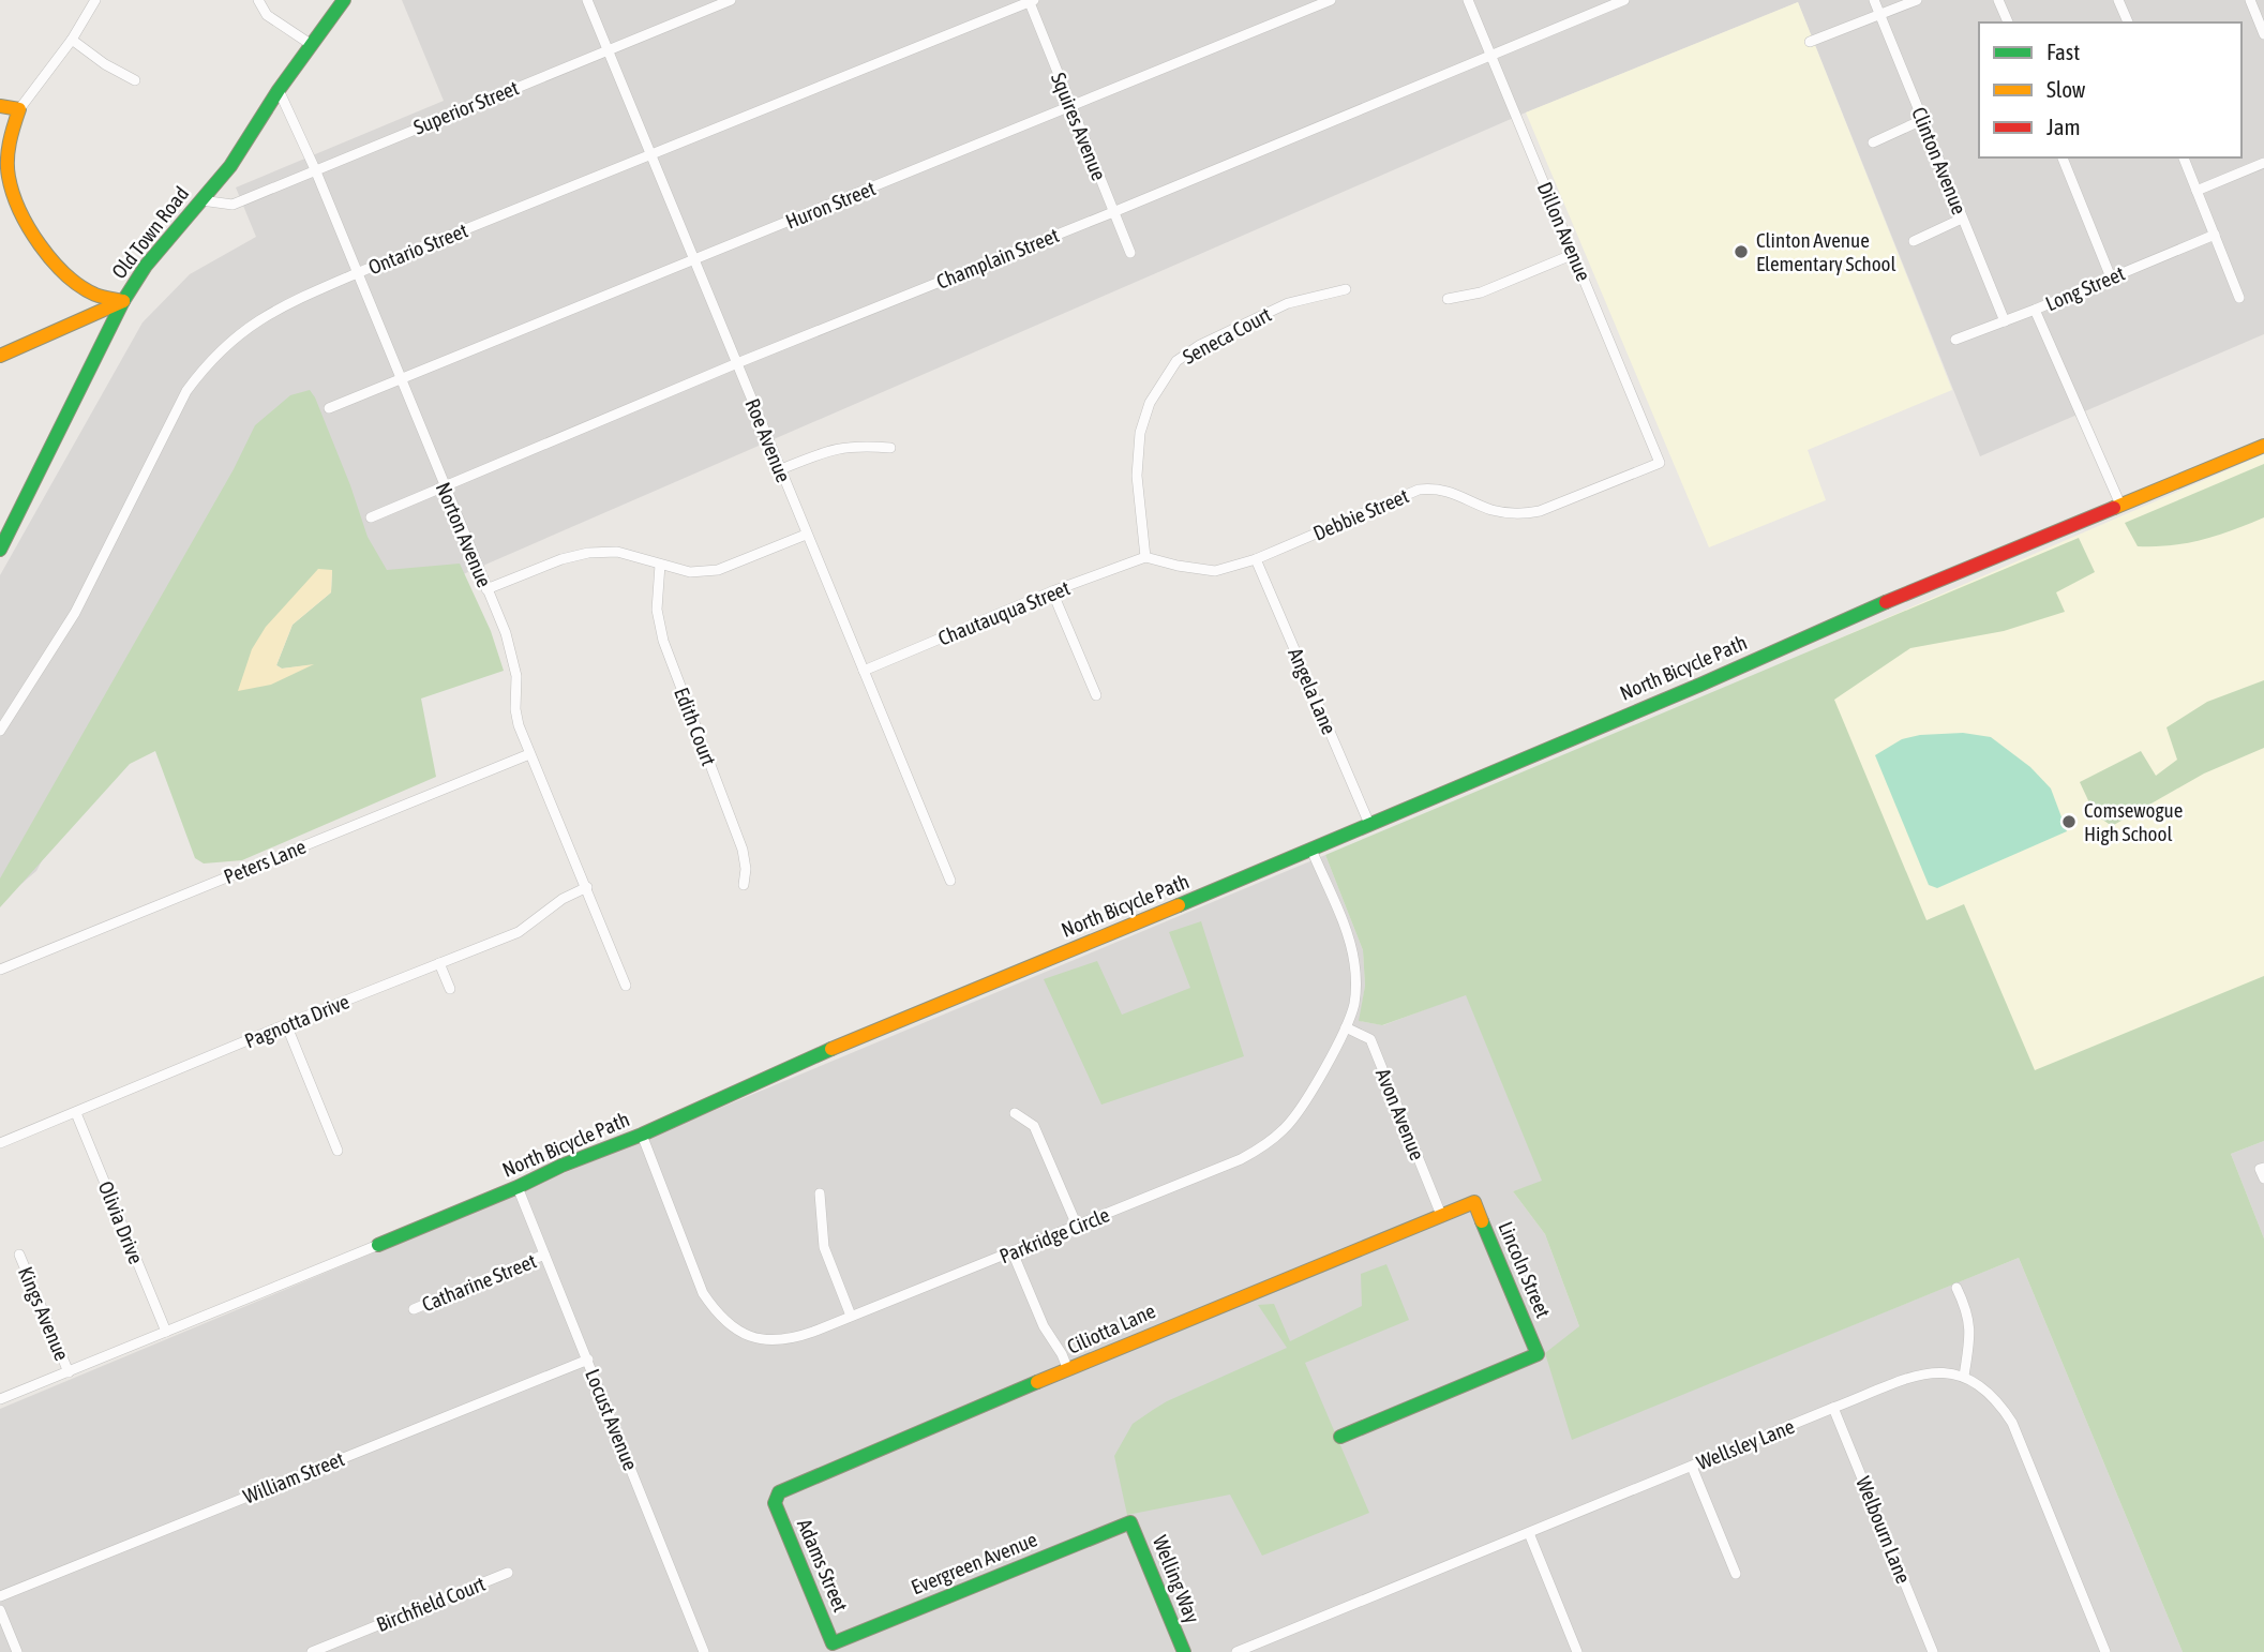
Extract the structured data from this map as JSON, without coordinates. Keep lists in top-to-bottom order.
{
  "streets": {
    "street": [
      "Superior Street",
      "Squires Avenue",
      "Clinton Avenue",
      "Huron Street",
      "Dillon Avenue",
      "Old Town Road",
      "Ontario Street",
      "Champlain Street",
      "Long Street",
      "Seneca Court",
      "Roe Avenue",
      "Debbie Street",
      "Norton Avenue",
      "Chautauqua Street",
      "North Bicycle Path",
      "Angela Lane",
      "Edith Court",
      "Peters Lane",
      "Pagnotta Drive",
      "Avon Avenue",
      "Olivia Drive",
      "Parkridge Circle",
      "Lincoln Street",
      "Catharine Street",
      "Kings Avenue",
      "Ciliotta Lane",
      "Locust Avenue",
      "Wellsley Lane",
      "William Street",
      "Welbourn Lane",
      "Evergreen Avenue",
      "Adams Street",
      "Welling Way",
      "Birchfield Court"
    ]
  },
  "crossings": [
    ["Superior Street", "Old Town Road"],
    ["Superior Street", "Roe Avenue"],
    ["Superior Street", "Norton Avenue"],
    ["Squires Avenue", "Huron Street"],
    ["Squires Avenue", "Ontario Street"],
    ["Squires Avenue", "Champlain Street"],
    ["Clinton Avenue", "Long Street"],
    ["Huron Street", "Roe Avenue"],
    ["Huron Street", "Norton Avenue"],
    ["Dillon Avenue", "Champlain Street"],
    ["Dillon Avenue", "Debbie Street"],
    ["Old Town Road", "Norton Avenue"],
    ["Ontario Street", "Roe Avenue"],
    ["Ontario Street", "Norton Avenue"],
    ["Champlain Street", "Roe Avenue"],
    ["Champlain Street", "Norton Avenue"],
    ["Seneca Court", "Debbie Street"],
    ["Seneca Court", "Chautauqua Street"],
    ["Roe Avenue", "Chautauqua Street"],
    ["Debbie Street", "Chautauqua Street"],
    ["Debbie Street", "Angela Lane"],
    ["Norton Avenue", "Peters Lane"],
    ["Norton Avenue", "Pagnotta Drive"],
    ["North Bicycle Path", "Angela Lane"],
    ["North Bicycle Path", "Olivia Drive"],
    ["North Bicycle Path", "Parkridge Circle"],
    ["North Bicycle Path", "Kings Avenue"],
    ["North Bicycle Path", "Locust Avenue"],
    ["Pagnotta Drive", "Olivia Drive"],
    ["Avon Avenue", "Parkridge Circle"],
    ["Avon Avenue", "Ciliotta Lane"],
    ["Lincoln Street", "Ciliotta Lane"],
    ["Catharine Street", "Locust Avenue"],
    ["Ciliotta Lane", "Adams Street"],
    ["Locust Avenue", "William Street"],
    ["Wellsley Lane", "Welbourn Lane"],
    ["Evergreen Avenue", "Adams Street"],
    ["Evergreen Avenue", "Welling Way"]
  ],
  "places": ["Clinton Avenue Elementary School", "Comsewogue High School"],
  "legend": ["Fast", "Slow", "Jam"]
}
